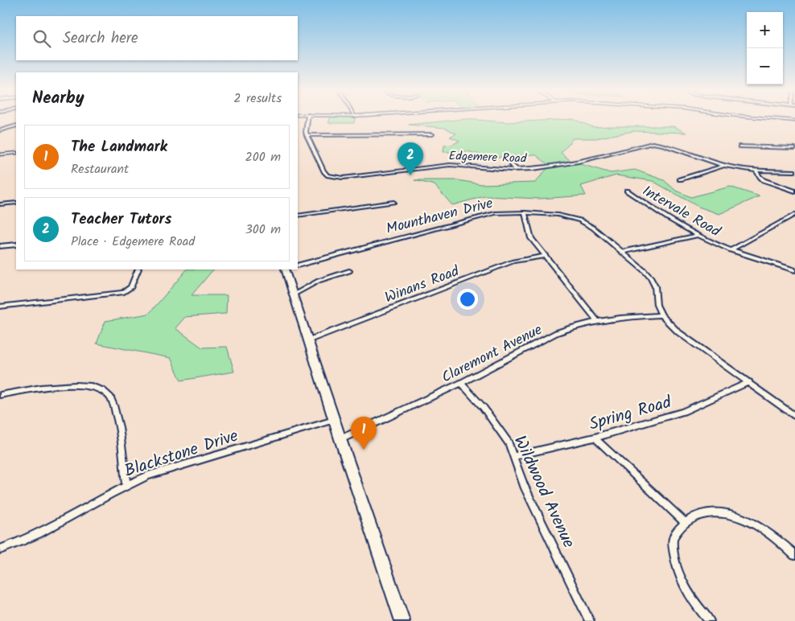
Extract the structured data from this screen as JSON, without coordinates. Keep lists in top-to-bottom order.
{
  "streets": {
    "street": [
      "Edgemere Road",
      "Intervale Road",
      "Mounthaven Drive",
      "Winans Road",
      "Claremont Avenue",
      "Spring Road",
      "Blackstone Drive",
      "Wildwood Avenue"
    ]
  },
  "crossings": [
    ["Mounthaven Drive", "Claremont Avenue"],
    ["Claremont Avenue", "Wildwood Avenue"],
    ["Spring Road", "Wildwood Avenue"]
  ],
  "page": {
    "map_buttons": ["+", "−"],
    "search": "Search here",
    "heading": ["Nearby", "2 results"],
    "list": [
      {
        "mark": "1",
        "name": "The Landmark",
        "note": "Restaurant",
        "value": "200 m"
      },
      {
        "mark": "2",
        "name": "Teacher Tutors",
        "note": "Place · Edgemere Road",
        "value": "300 m"
      }
    ],
    "pins": ["2", "1"]
  }
}
